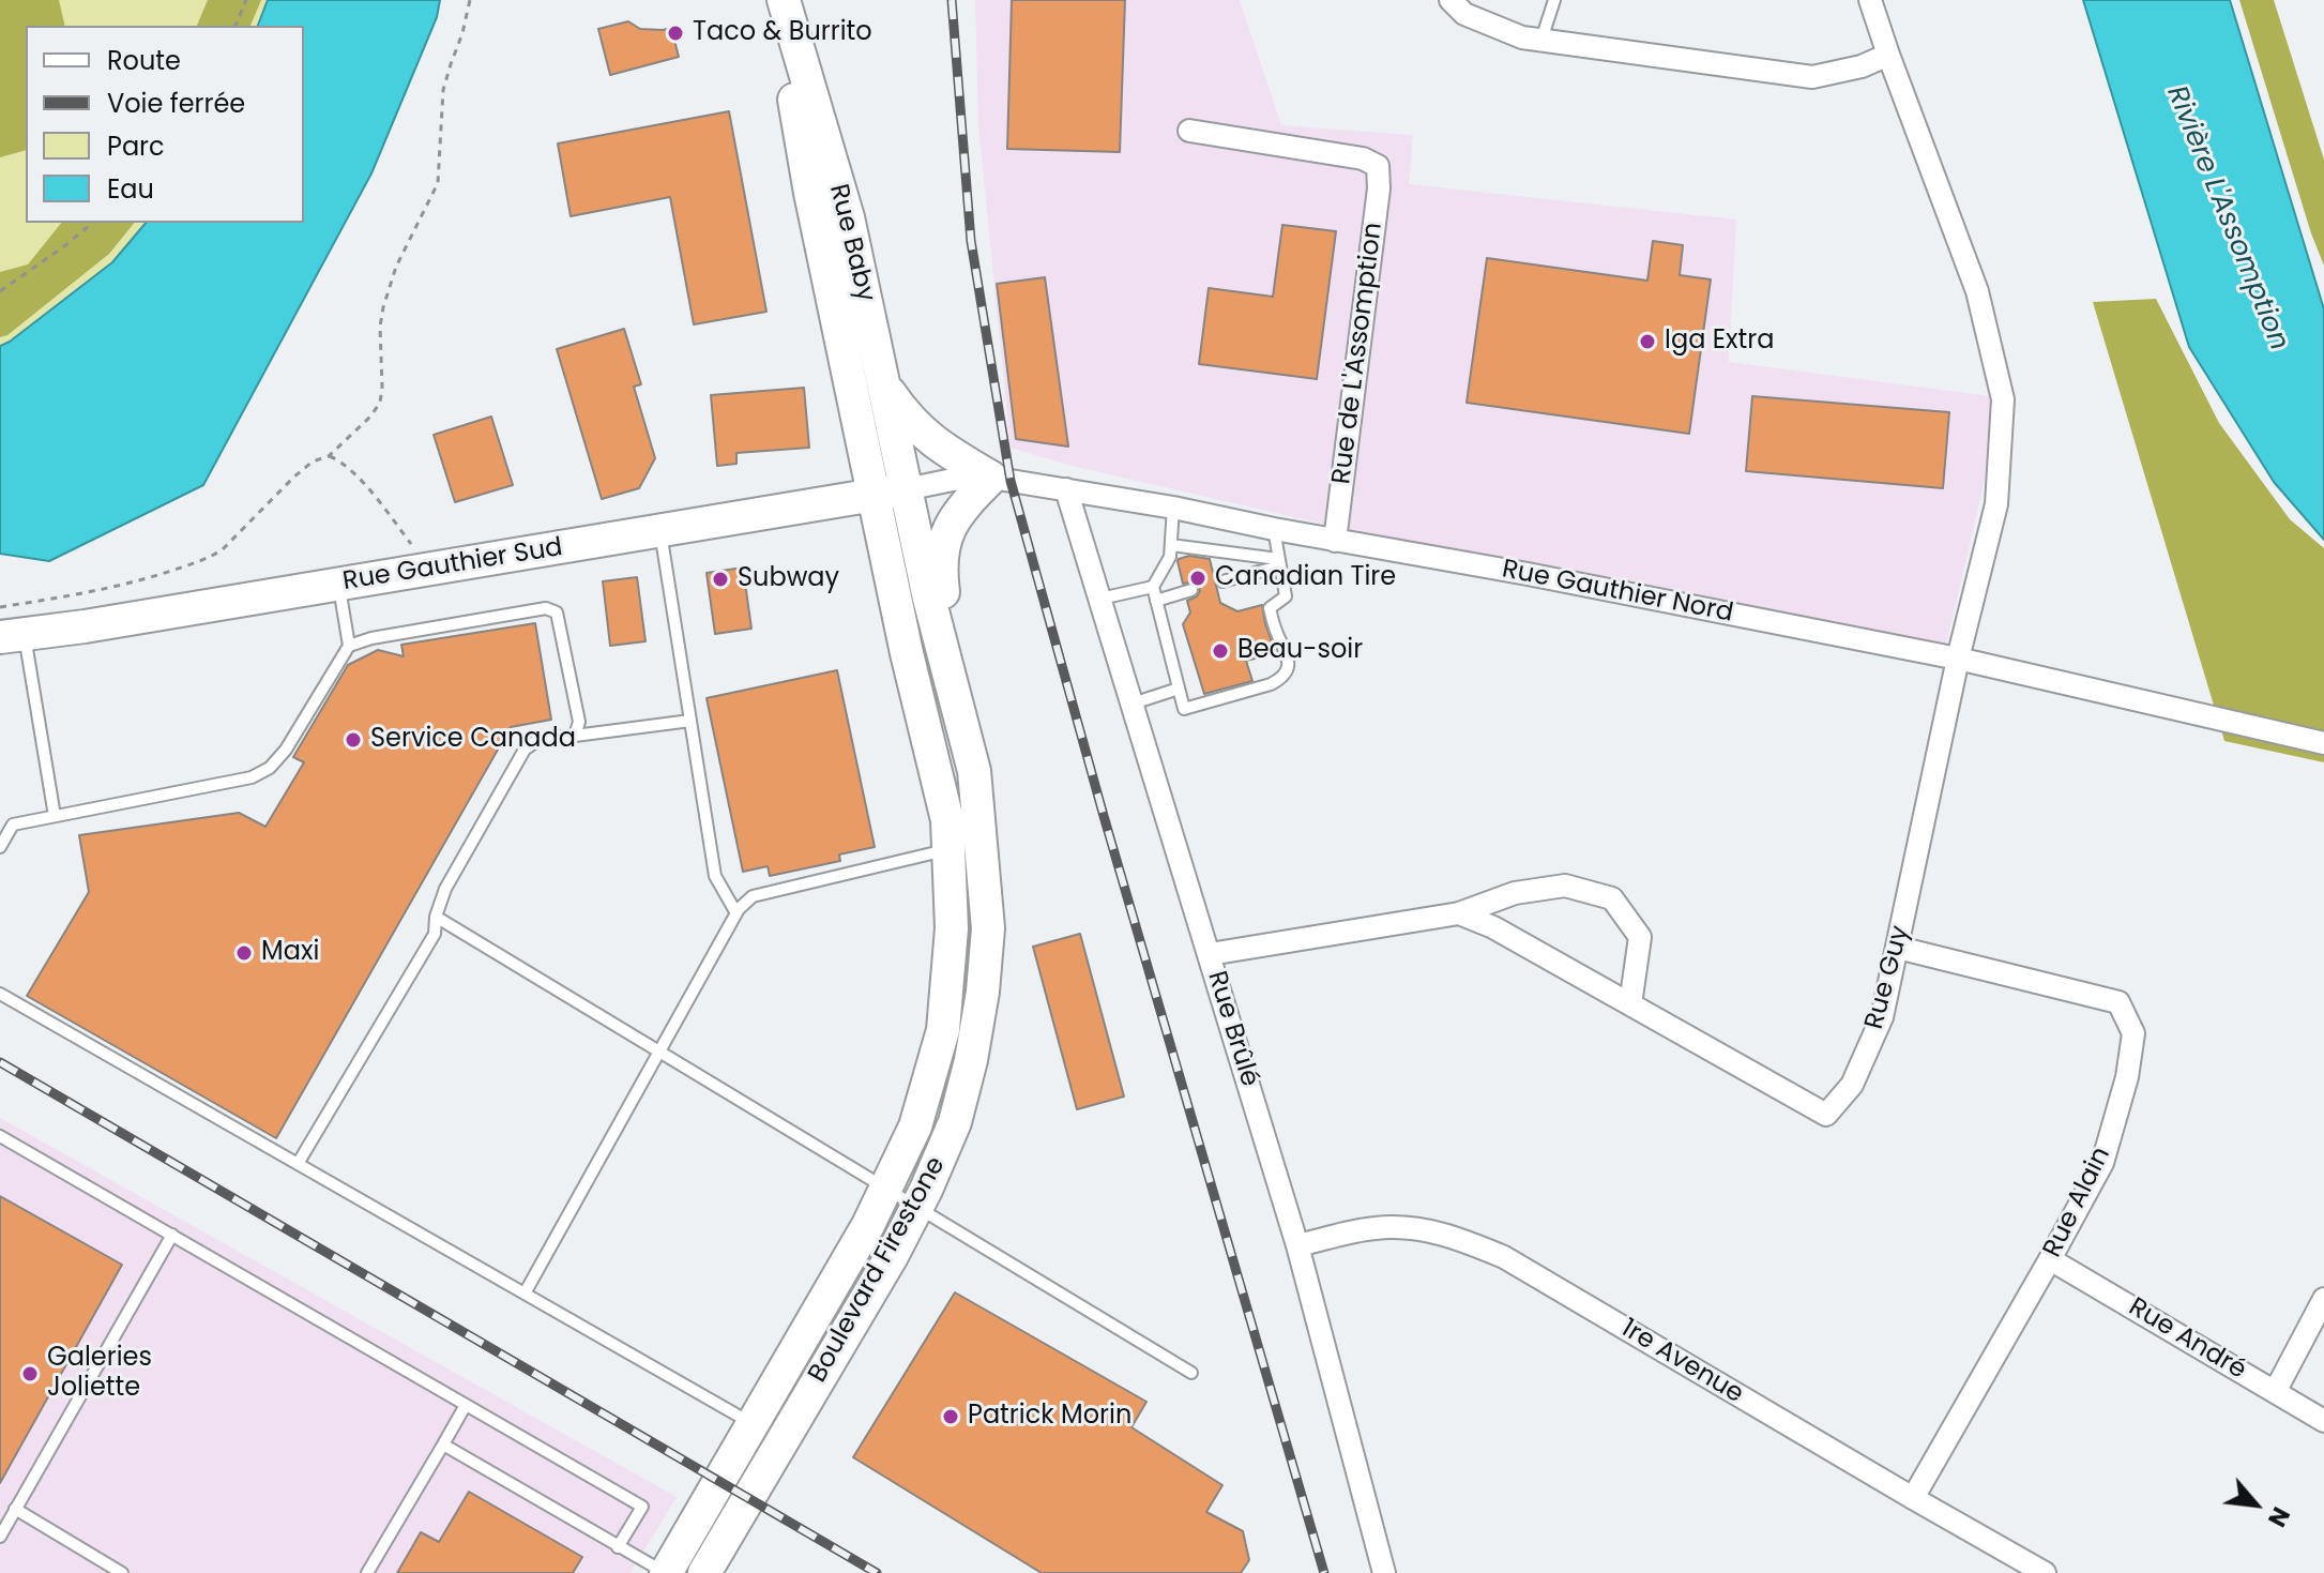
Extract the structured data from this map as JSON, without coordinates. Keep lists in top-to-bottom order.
{
  "streets": {
    "main road": ["Rue Baby", "Rue Gauthier Sud", "Boulevard Firestone"],
    "street": [
      "Rue de L'Assomption",
      "Rue Gauthier Nord",
      "Rue Guy",
      "Rue Brûlé",
      "Rue Alain",
      "Rue André",
      "1re Avenue"
    ]
  },
  "crossings": [
    ["Rue Baby", "Rue Gauthier Sud"],
    ["Rue Baby", "Rue Gauthier Nord"],
    ["Rue Baby", "Boulevard Firestone"],
    ["Rue de L'Assomption", "Rue Gauthier Nord"],
    ["Rue Gauthier Sud", "Rue Gauthier Nord"],
    ["Rue Gauthier Sud", "Boulevard Firestone"],
    ["Rue Gauthier Nord", "Rue Guy"],
    ["Rue Gauthier Nord", "Rue Brûlé"],
    ["Rue Gauthier Nord", "Boulevard Firestone"],
    ["Rue Guy", "Rue Alain"],
    ["Rue Brûlé", "1re Avenue"],
    ["Rue Alain", "Rue André"],
    ["Rue Alain", "1re Avenue"]
  ],
  "water": ["Rivière L'Assomption"],
  "places": [
    "Taco & Burrito",
    "Iga Extra",
    "Canadian Tire",
    "Subway",
    "Beau-soir",
    "Service Canada",
    "Maxi",
    "Galeries Joliette",
    "Patrick Morin"
  ],
  "legend": [
    "Route",
    "Voie ferrée",
    "Parc",
    "Eau"
  ],
  "north": "bottom right"
}
